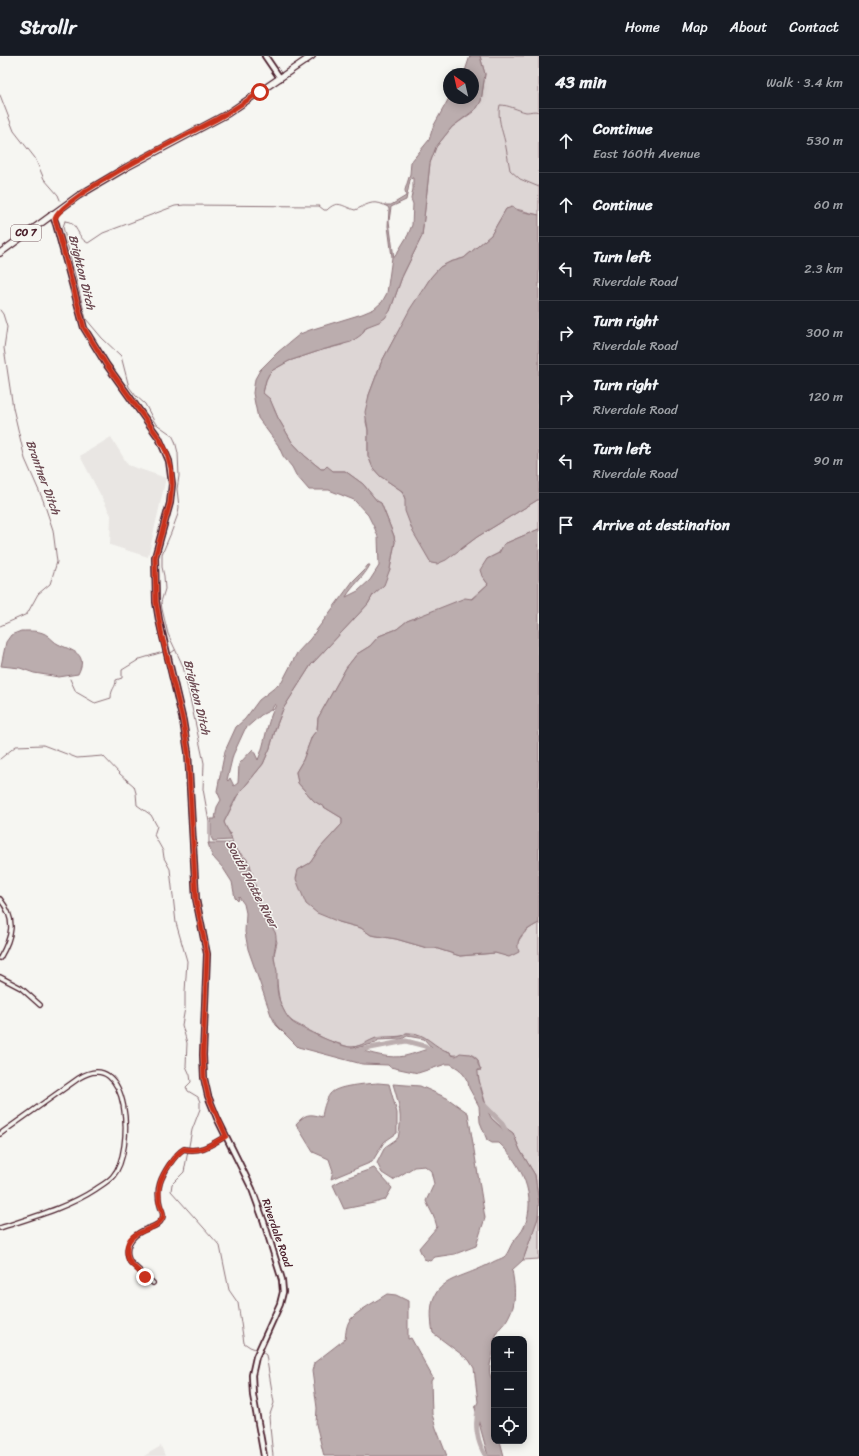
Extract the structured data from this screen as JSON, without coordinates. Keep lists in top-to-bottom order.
{
  "streets": {
    "main road": ["CO 7"],
    "street": ["Riverdale Road"]
  },
  "crossings": [
    ["CO 7", "Riverdale Road"]
  ],
  "water": ["Brighton Ditch", "Brantner Ditch", "South Platte River"],
  "north": "top left",
  "page": {
    "header": "Strollr",
    "nav": [
      "Home",
      "Map",
      "About",
      "Contact"
    ],
    "heading": ["43 min", "Walk · 3.4 km"],
    "list": [
      ["Continue", "East 160th Avenue", "530 m"],
      ["Continue", "60 m"],
      ["Turn left", "Riverdale Road", "2.3 km"],
      ["Turn right", "Riverdale Road", "300 m"],
      ["Turn right", "Riverdale Road", "120 m"],
      ["Turn left", "Riverdale Road", "90 m"],
      "Arrive at destination"
    ],
    "map_buttons": ["+", "−"]
  }
}
